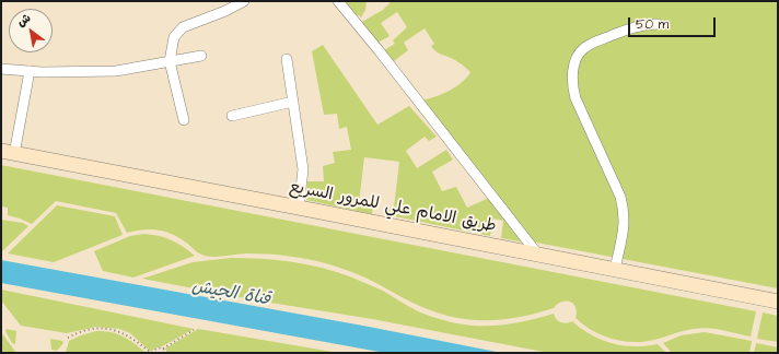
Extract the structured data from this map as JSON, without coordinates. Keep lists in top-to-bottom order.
{
  "streets": {
    "main road": ["طريق الامام علي للمرور السريع"]
  },
  "water": ["قناة الجيش"],
  "scale_bar": "50 m",
  "north": "top left"
}
